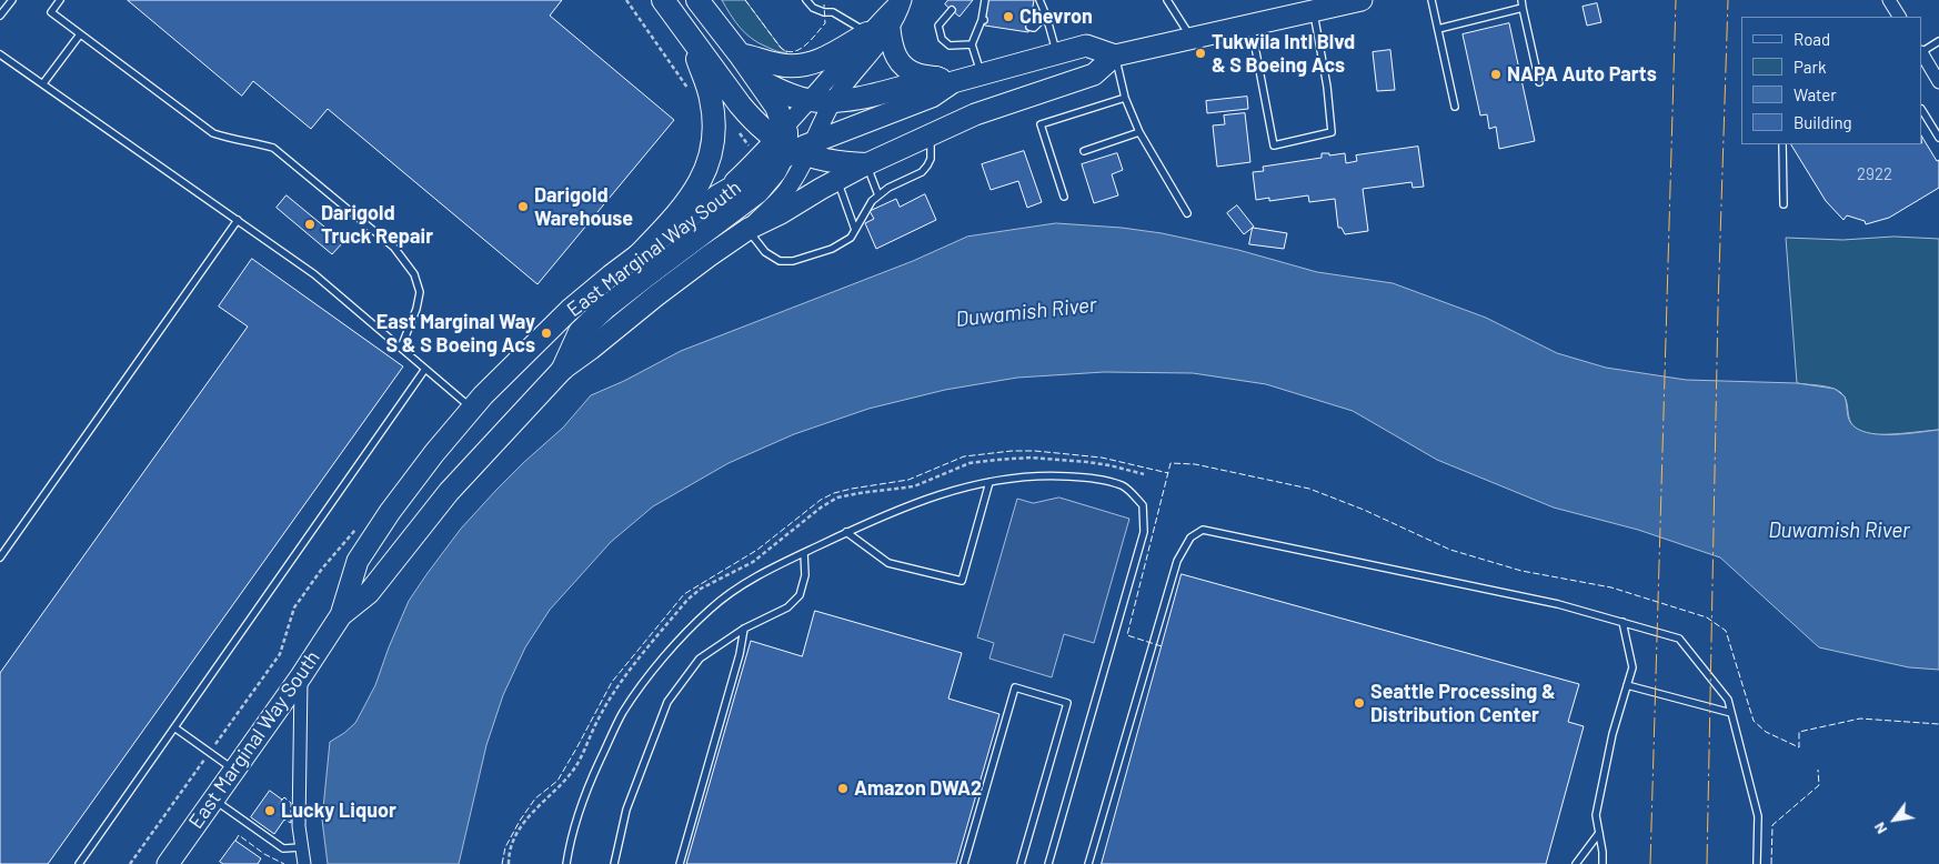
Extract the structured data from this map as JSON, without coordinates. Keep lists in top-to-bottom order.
{
  "streets": {
    "main road": ["East Marginal Way South"]
  },
  "water": ["Duwamish River"],
  "places": [
    "Chevron",
    "Tukwila Intl Blvd & S Boeing Acs",
    "NAPA Auto Parts",
    "Darigold Warehouse",
    "Darigold Truck Repair",
    "East Marginal Way S & S Boeing Acs",
    "Seattle Processing & Distribution Center",
    "Amazon DWA2",
    "Lucky Liquor"
  ],
  "house_numbers": ["2922"],
  "legend": [
    "Road",
    "Park",
    "Water",
    "Building"
  ],
  "north": "bottom left"
}
